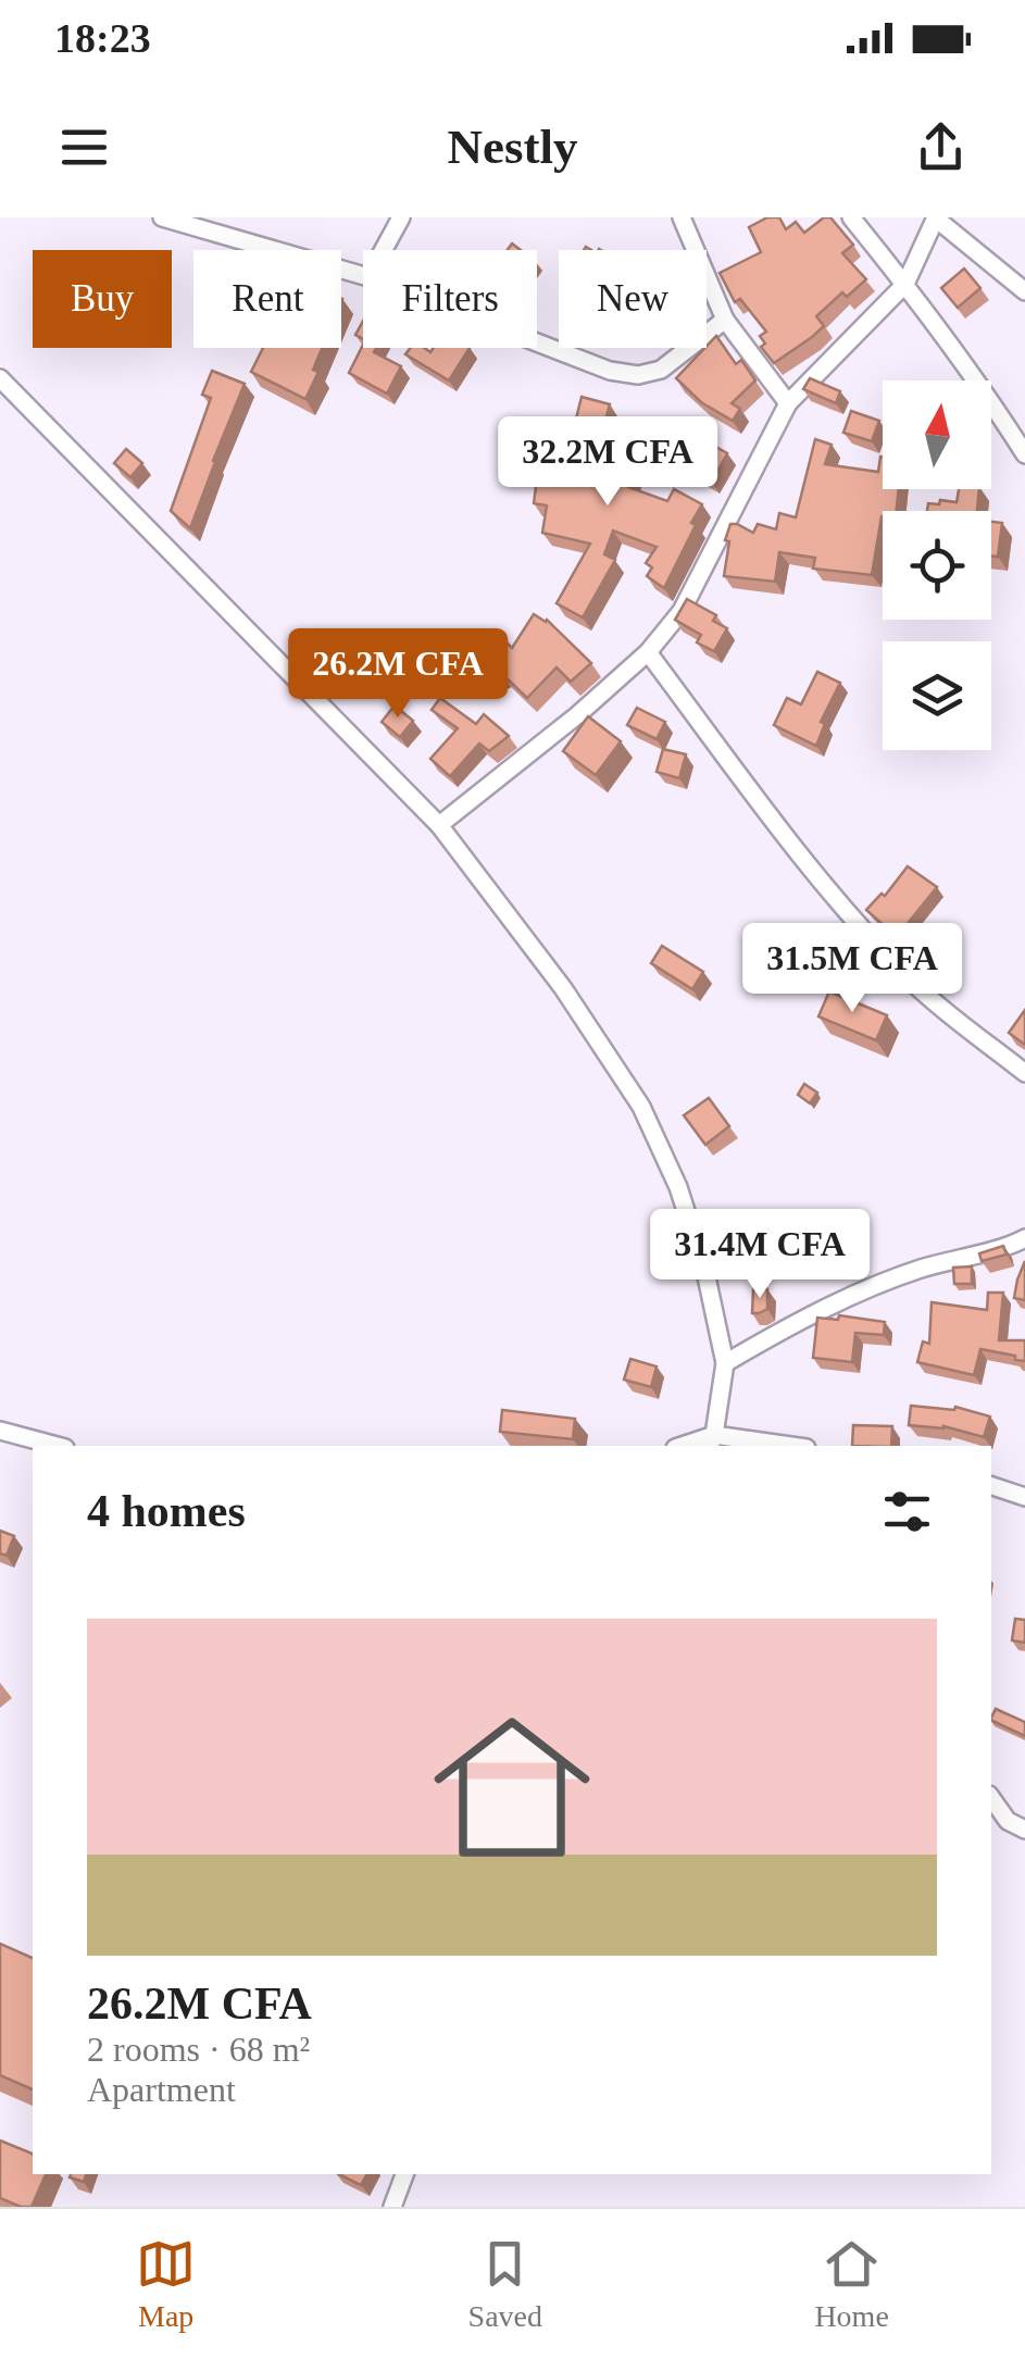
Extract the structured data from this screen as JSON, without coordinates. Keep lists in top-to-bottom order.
{
  "north": "top",
  "page": {
    "status": "18:23",
    "header": "Nestly",
    "chip": [
      "Buy",
      "Rent",
      "Filters",
      "New"
    ],
    "price": [
      "32.2M CFA",
      "26.2M CFA",
      "31.5M CFA",
      "31.4M CFA"
    ],
    "heading": "4 homes",
    "list": [
      {
        "name": "26.2M CFA",
        "note": "2 rooms · 68 m² · Apartment"
      }
    ],
    "tabs": ["Map", "Saved", "Home"]
  }
}
